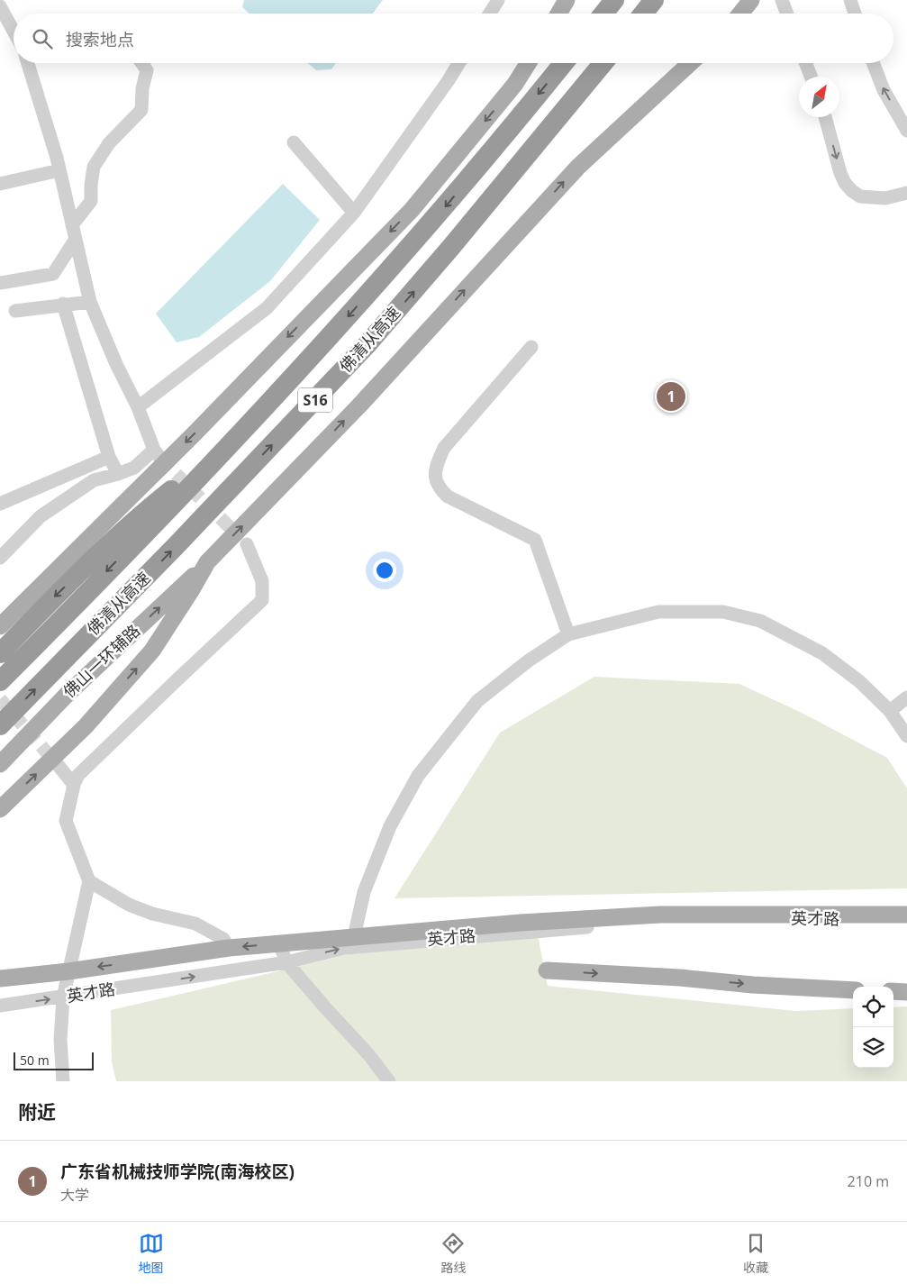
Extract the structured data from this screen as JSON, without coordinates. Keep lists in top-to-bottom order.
{
  "streets": {
    "highway": ["佛清从高速", "S16"],
    "main road": ["佛山一环辅路", "英才路"]
  },
  "scale_bar": "50 m",
  "north": "top right",
  "page": {
    "search": "搜索地点",
    "pins": "1",
    "scale": "50 m",
    "heading": "附近",
    "list": [
      {
        "mark": "1",
        "name": "广东省机械技师学院(南海校区)",
        "note": "大学",
        "value": "210 m"
      }
    ],
    "nav": ["地图", "路线", "收藏"]
  }
}
